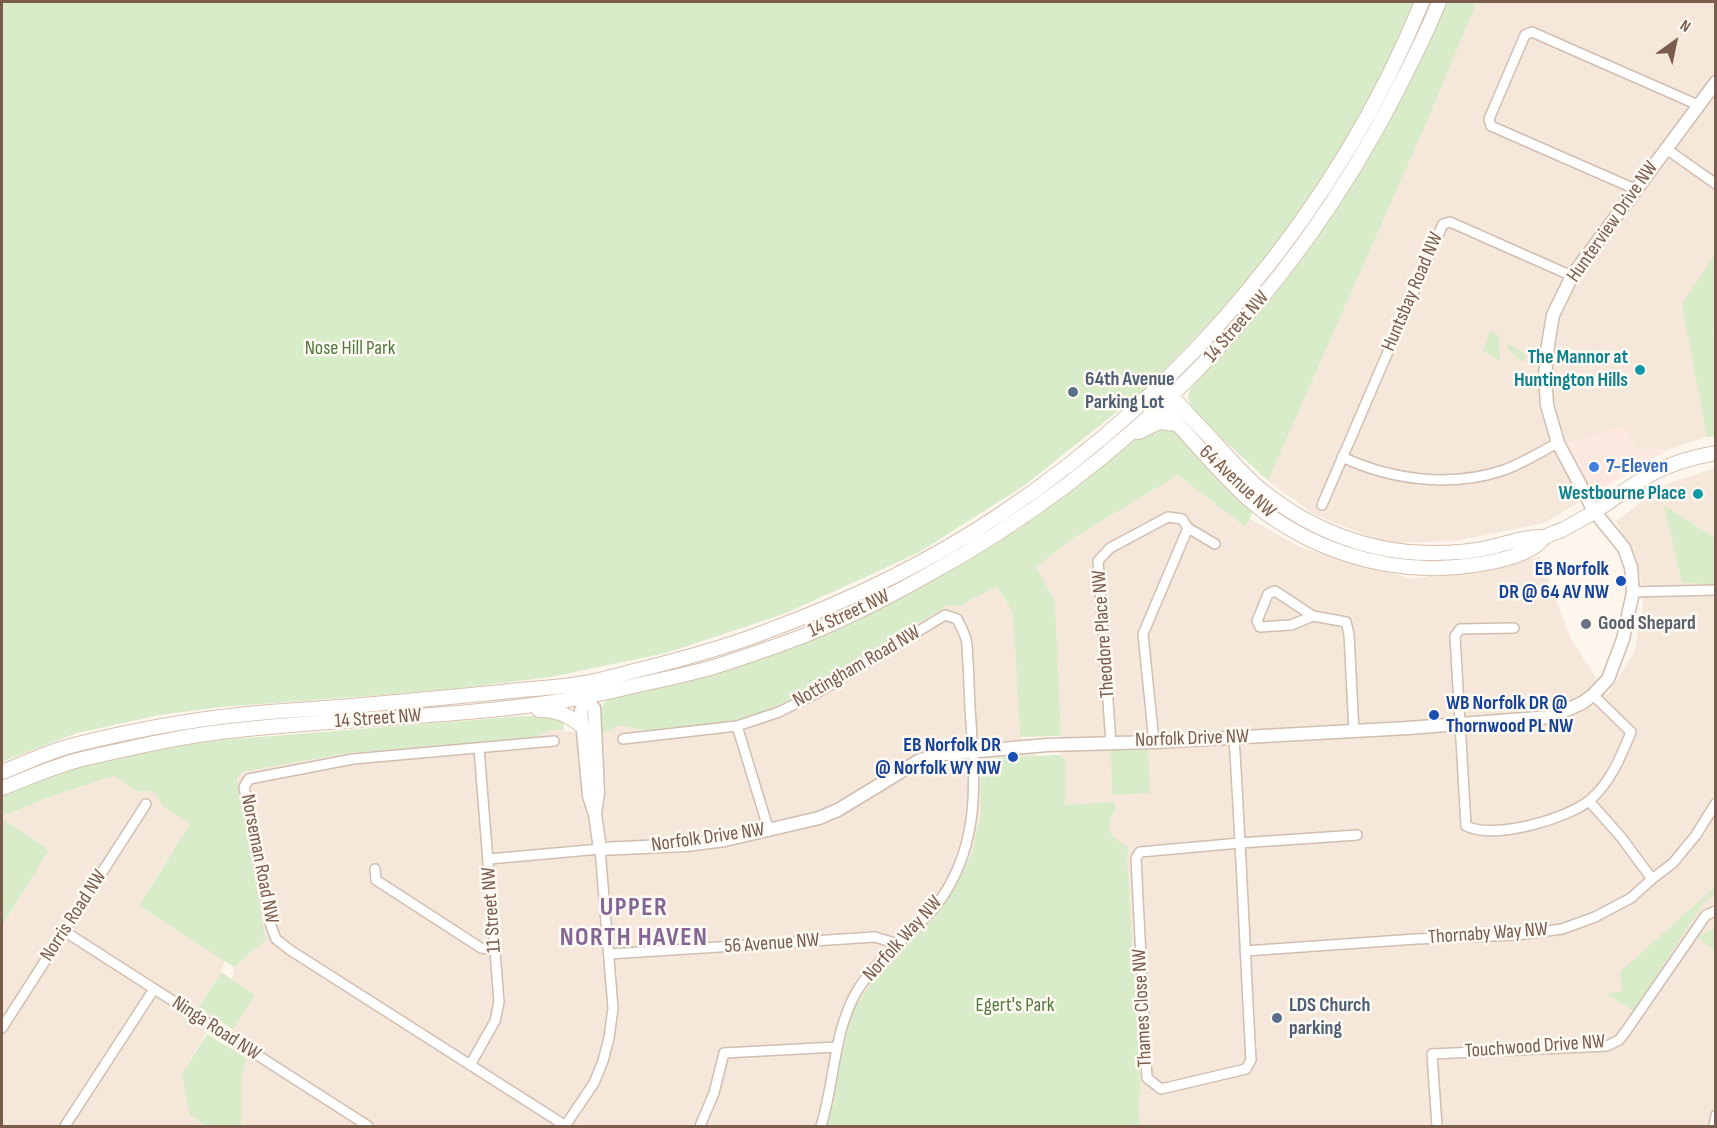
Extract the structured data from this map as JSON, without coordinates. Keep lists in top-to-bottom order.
{
  "streets": {
    "main road": ["14 Street NW", "64 Avenue NW"],
    "street": [
      "Hunterview Drive NW",
      "Huntsbay Road NW",
      "Theodore Place NW",
      "Nottingham Road NW",
      "Norfolk Drive NW",
      "Norseman Road NW",
      "11 Street NW",
      "Norris Road NW",
      "Thornaby Way NW",
      "Norfolk Way NW",
      "56 Avenue NW",
      "Thames Close NW",
      "Ninga Road NW",
      "Touchwood Drive NW"
    ]
  },
  "crossings": [
    ["Hunterview Drive NW", "Huntsbay Road NW"],
    ["Hunterview Drive NW", "64 Avenue NW"],
    ["Hunterview Drive NW", "Norfolk Drive NW"],
    ["14 Street NW", "64 Avenue NW"],
    ["64 Avenue NW", "Norfolk Drive NW"],
    ["Theodore Place NW", "Norfolk Drive NW"],
    ["Nottingham Road NW", "Norfolk Drive NW"],
    ["Nottingham Road NW", "Norfolk Way NW"],
    ["Norfolk Drive NW", "Norfolk Way NW"],
    ["Norfolk Drive NW", "Thames Close NW"],
    ["Norseman Road NW", "11 Street NW"],
    ["Norris Road NW", "Ninga Road NW"],
    ["Thornaby Way NW", "Thames Close NW"],
    ["Norfolk Way NW", "56 Avenue NW"]
  ],
  "districts": ["UPPER NORTH HAVEN"],
  "parks": ["Nose Hill Park", "Egert's Park"],
  "places": [
    "The Mannor at Huntington Hills",
    "64th Avenue Parking Lot",
    "7-Eleven",
    "Westbourne Place",
    "EB Norfolk DR @ 64 AV NW",
    "Good Shepard",
    "WB Norfolk DR @ Thornwood PL NW",
    "EB Norfolk DR @ Norfolk WY NW",
    "LDS Church parking"
  ],
  "north": "top right"
}
